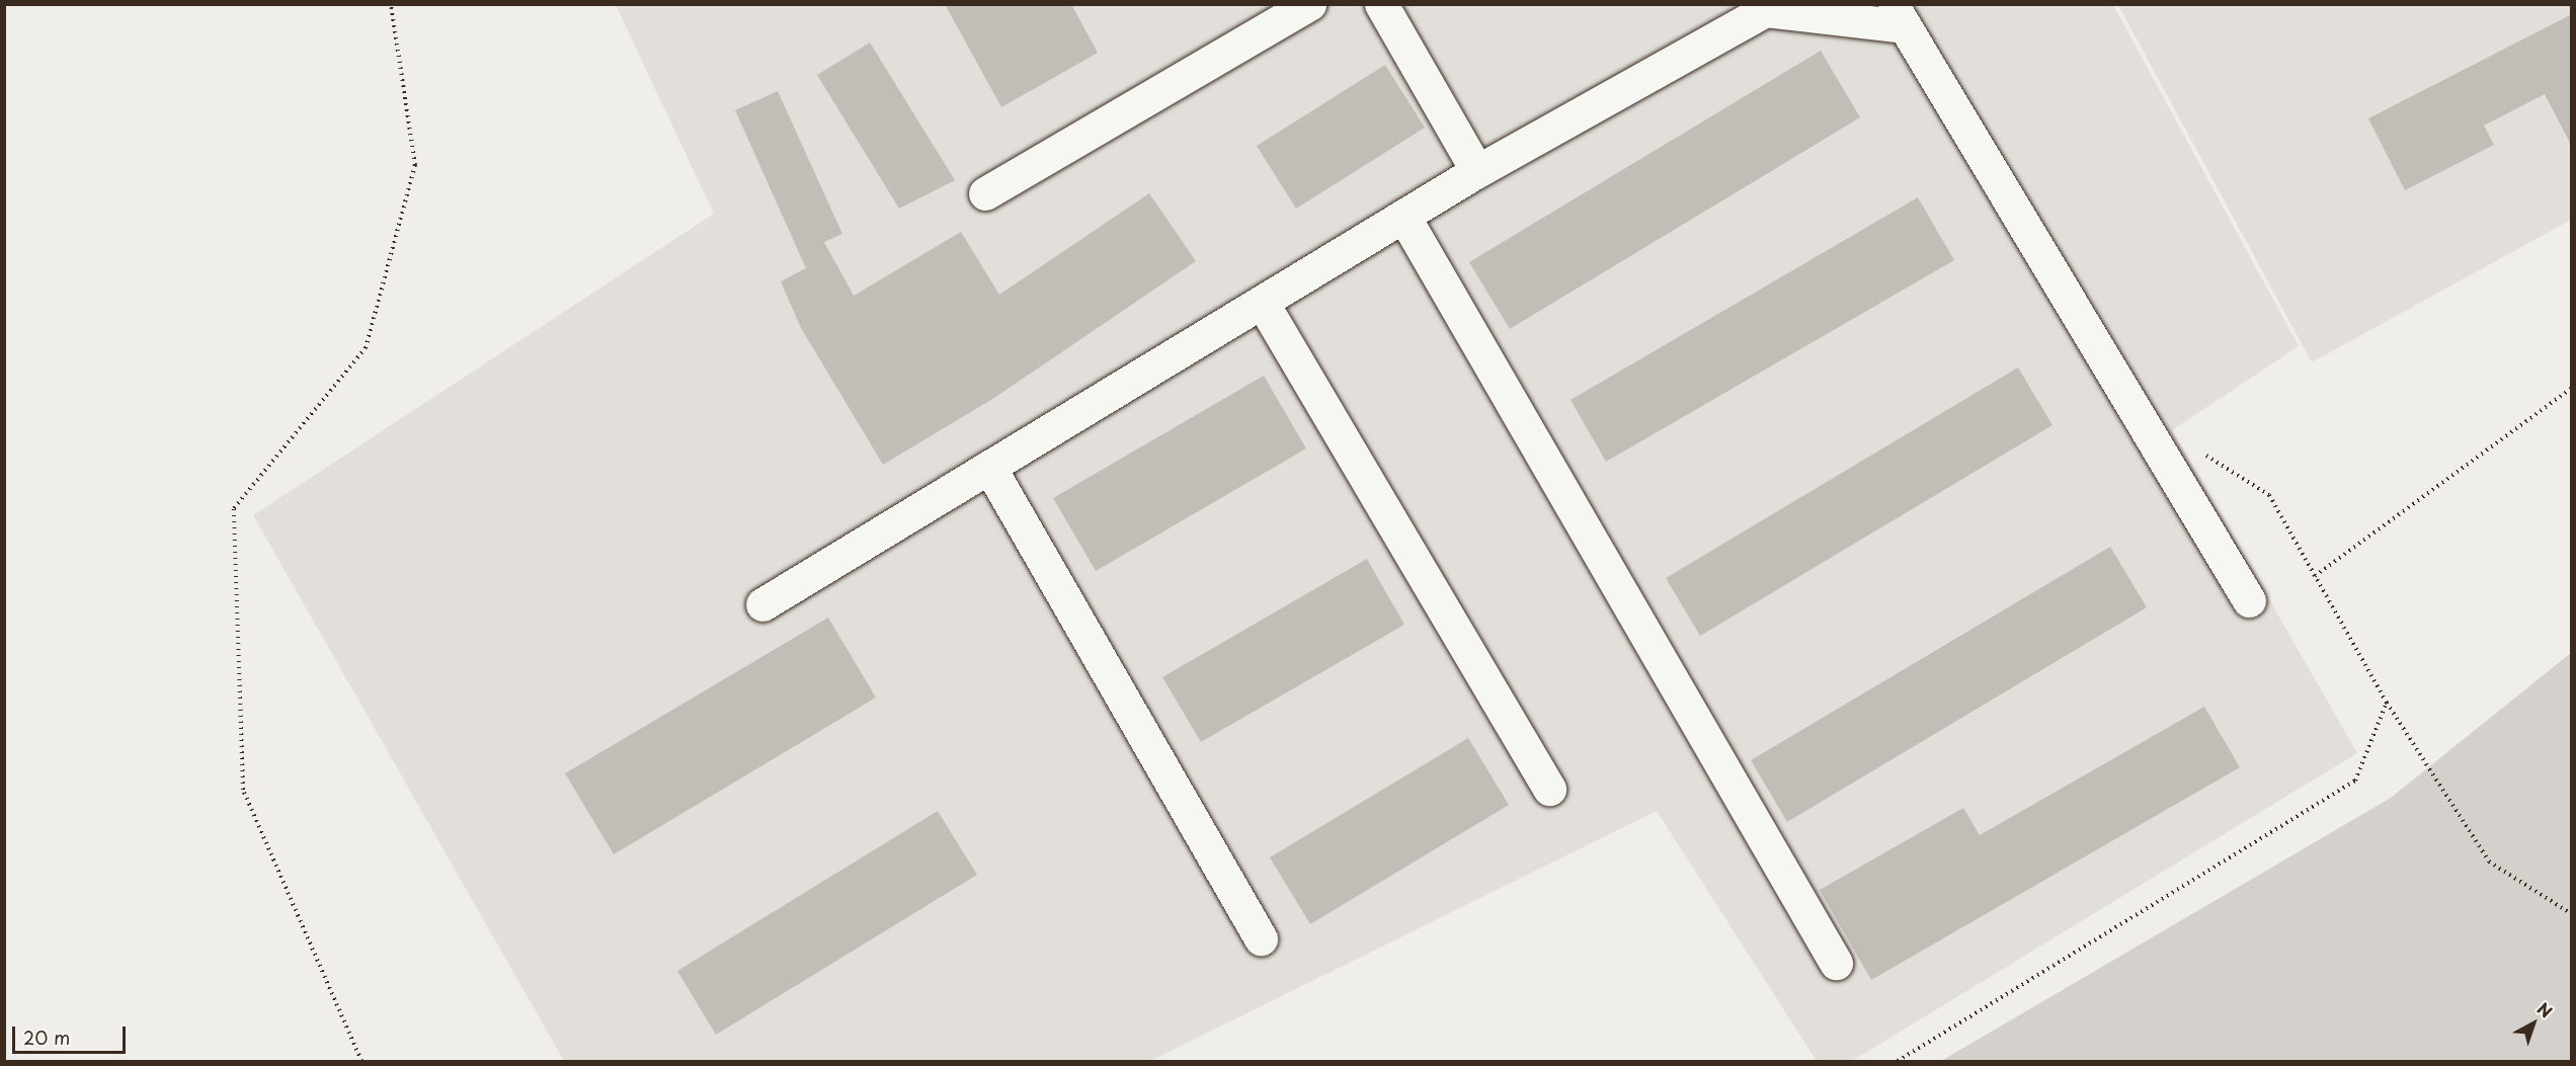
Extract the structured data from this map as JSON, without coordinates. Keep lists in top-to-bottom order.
{
  "scale_bar": "20 m",
  "north": "top right"
}
